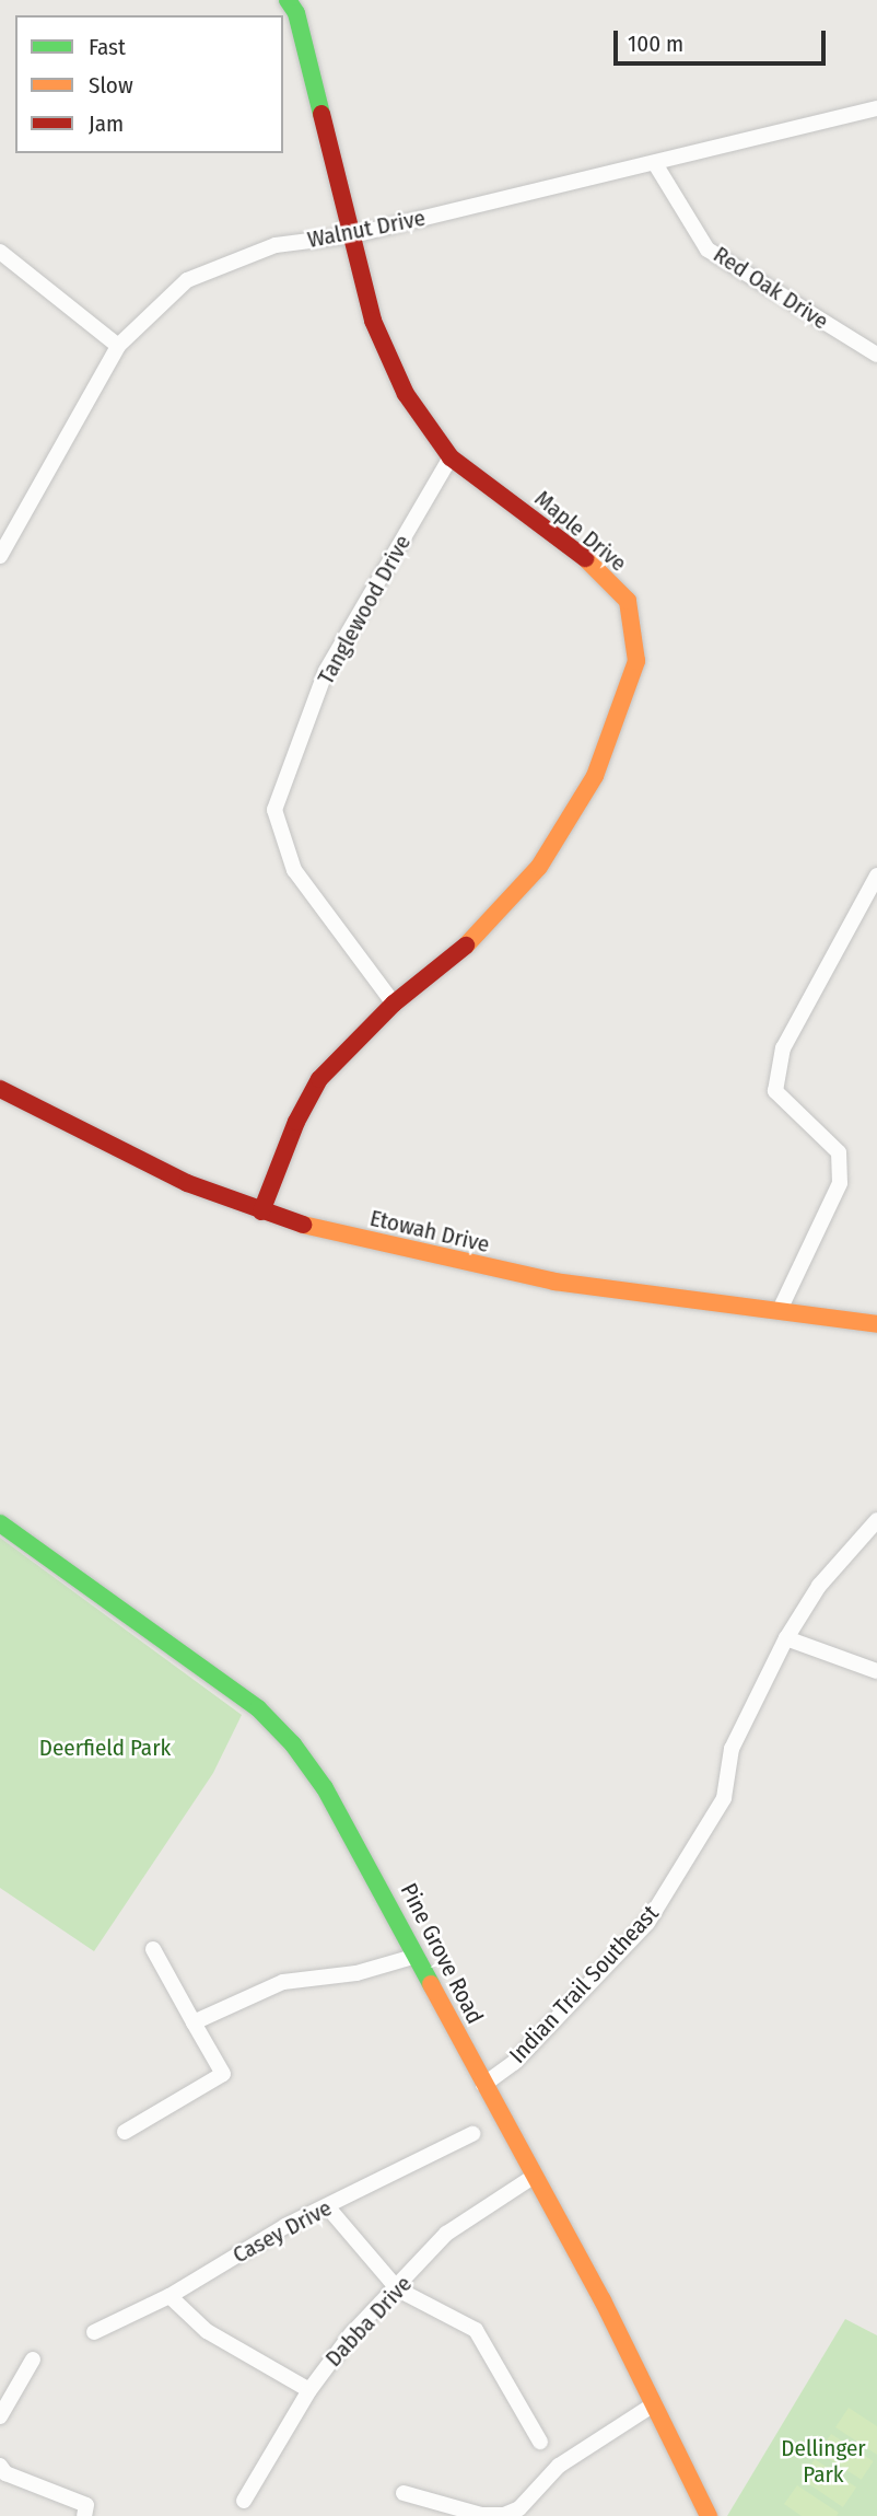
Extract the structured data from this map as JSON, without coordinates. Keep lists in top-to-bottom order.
{
  "streets": {
    "street": [
      "Walnut Drive",
      "Red Oak Drive",
      "Maple Drive",
      "Tanglewood Drive",
      "Etowah Drive",
      "Pine Grove Road",
      "Indian Trail Southeast",
      "Casey Drive",
      "Dabba Drive"
    ]
  },
  "crossings": [
    ["Walnut Drive", "Red Oak Drive"],
    ["Walnut Drive", "Maple Drive"],
    ["Maple Drive", "Tanglewood Drive"],
    ["Maple Drive", "Etowah Drive"],
    ["Pine Grove Road", "Indian Trail Southeast"],
    ["Pine Grove Road", "Dabba Drive"]
  ],
  "parks": ["Deerfield Park", "Dellinger Park"],
  "legend": ["Fast", "Slow", "Jam"],
  "scale_bar": "100 m"
}
